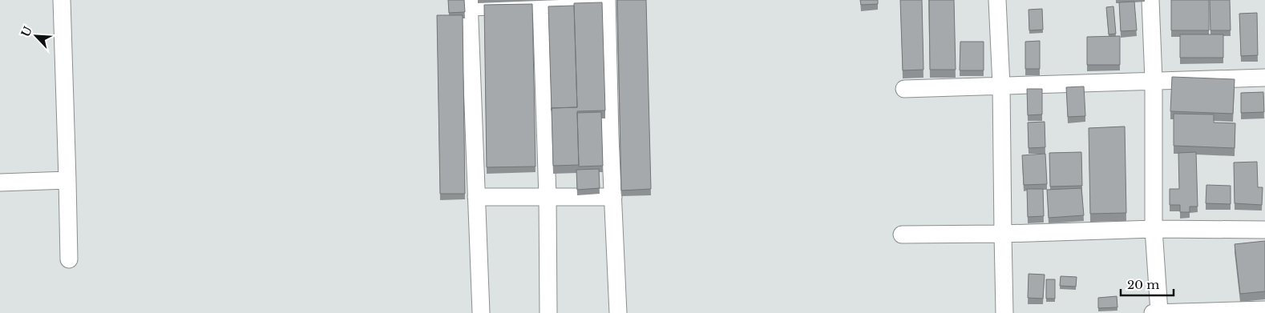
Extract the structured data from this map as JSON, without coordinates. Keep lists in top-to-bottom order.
{
  "scale_bar": "20 m",
  "north": "top left"
}
